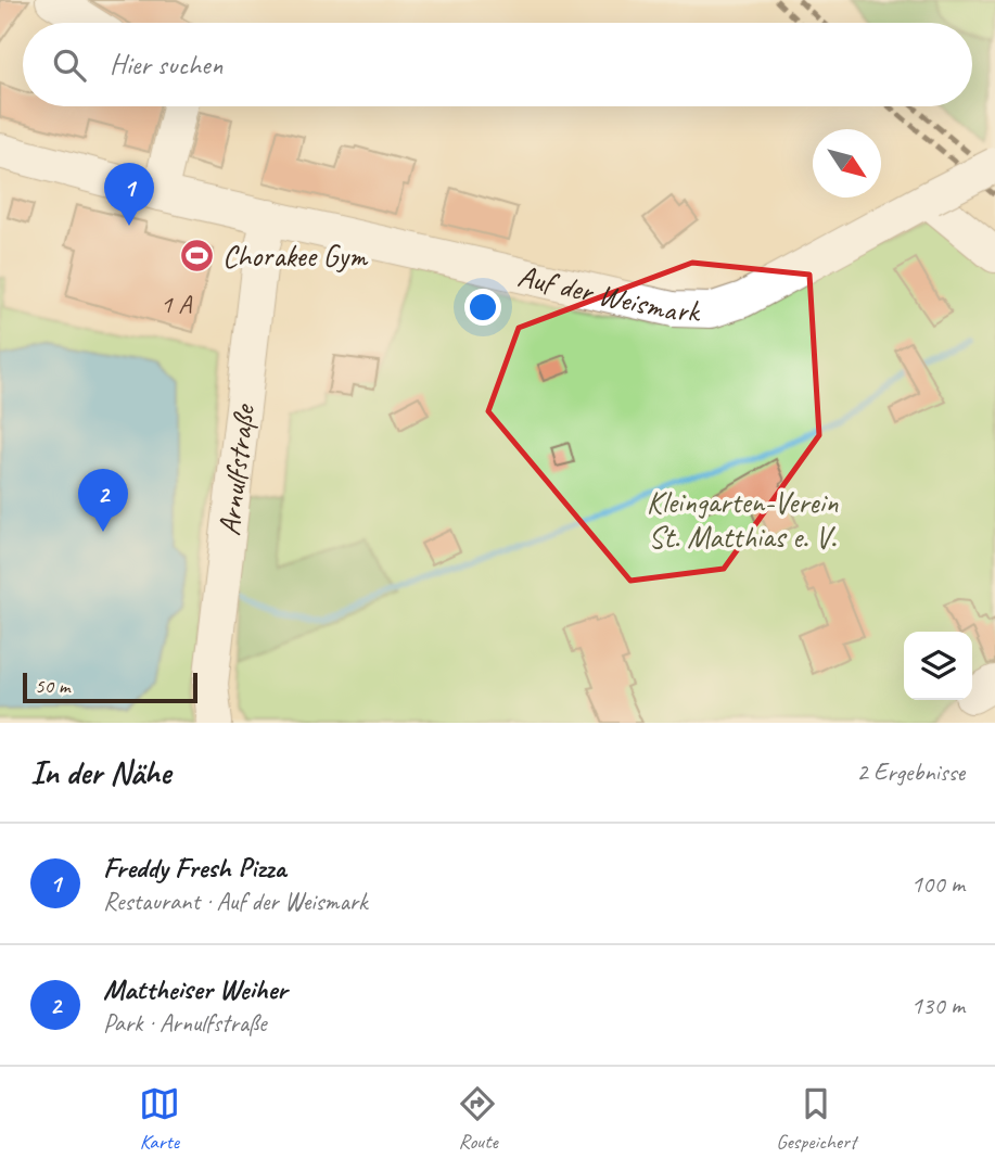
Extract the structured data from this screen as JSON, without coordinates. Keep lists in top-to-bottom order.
{
  "streets": {
    "street": ["Auf der Weismark", "Arnulfstraße"]
  },
  "crossings": [
    ["Auf der Weismark", "Arnulfstraße"]
  ],
  "parks": ["Kleingarten-Verein St. Matthias e. V."],
  "places": {
    "sports": ["Chorakee Gym"]
  },
  "house_numbers": ["1 A"],
  "scale_bar": "50 m",
  "north": "bottom right",
  "page": {
    "search": "Hier suchen",
    "pins": ["1", "2"],
    "scale": "50 m",
    "heading": ["In der Nähe", "2 Ergebnisse"],
    "list": [
      {
        "mark": "1",
        "name": "Freddy Fresh Pizza",
        "note": "Restaurant · Auf der Weismark",
        "value": "100 m"
      },
      {
        "mark": "2",
        "name": "Mattheiser Weiher",
        "note": "Park · Arnulfstraße",
        "value": "130 m"
      }
    ],
    "nav": ["Karte", "Route", "Gespeichert"]
  }
}
